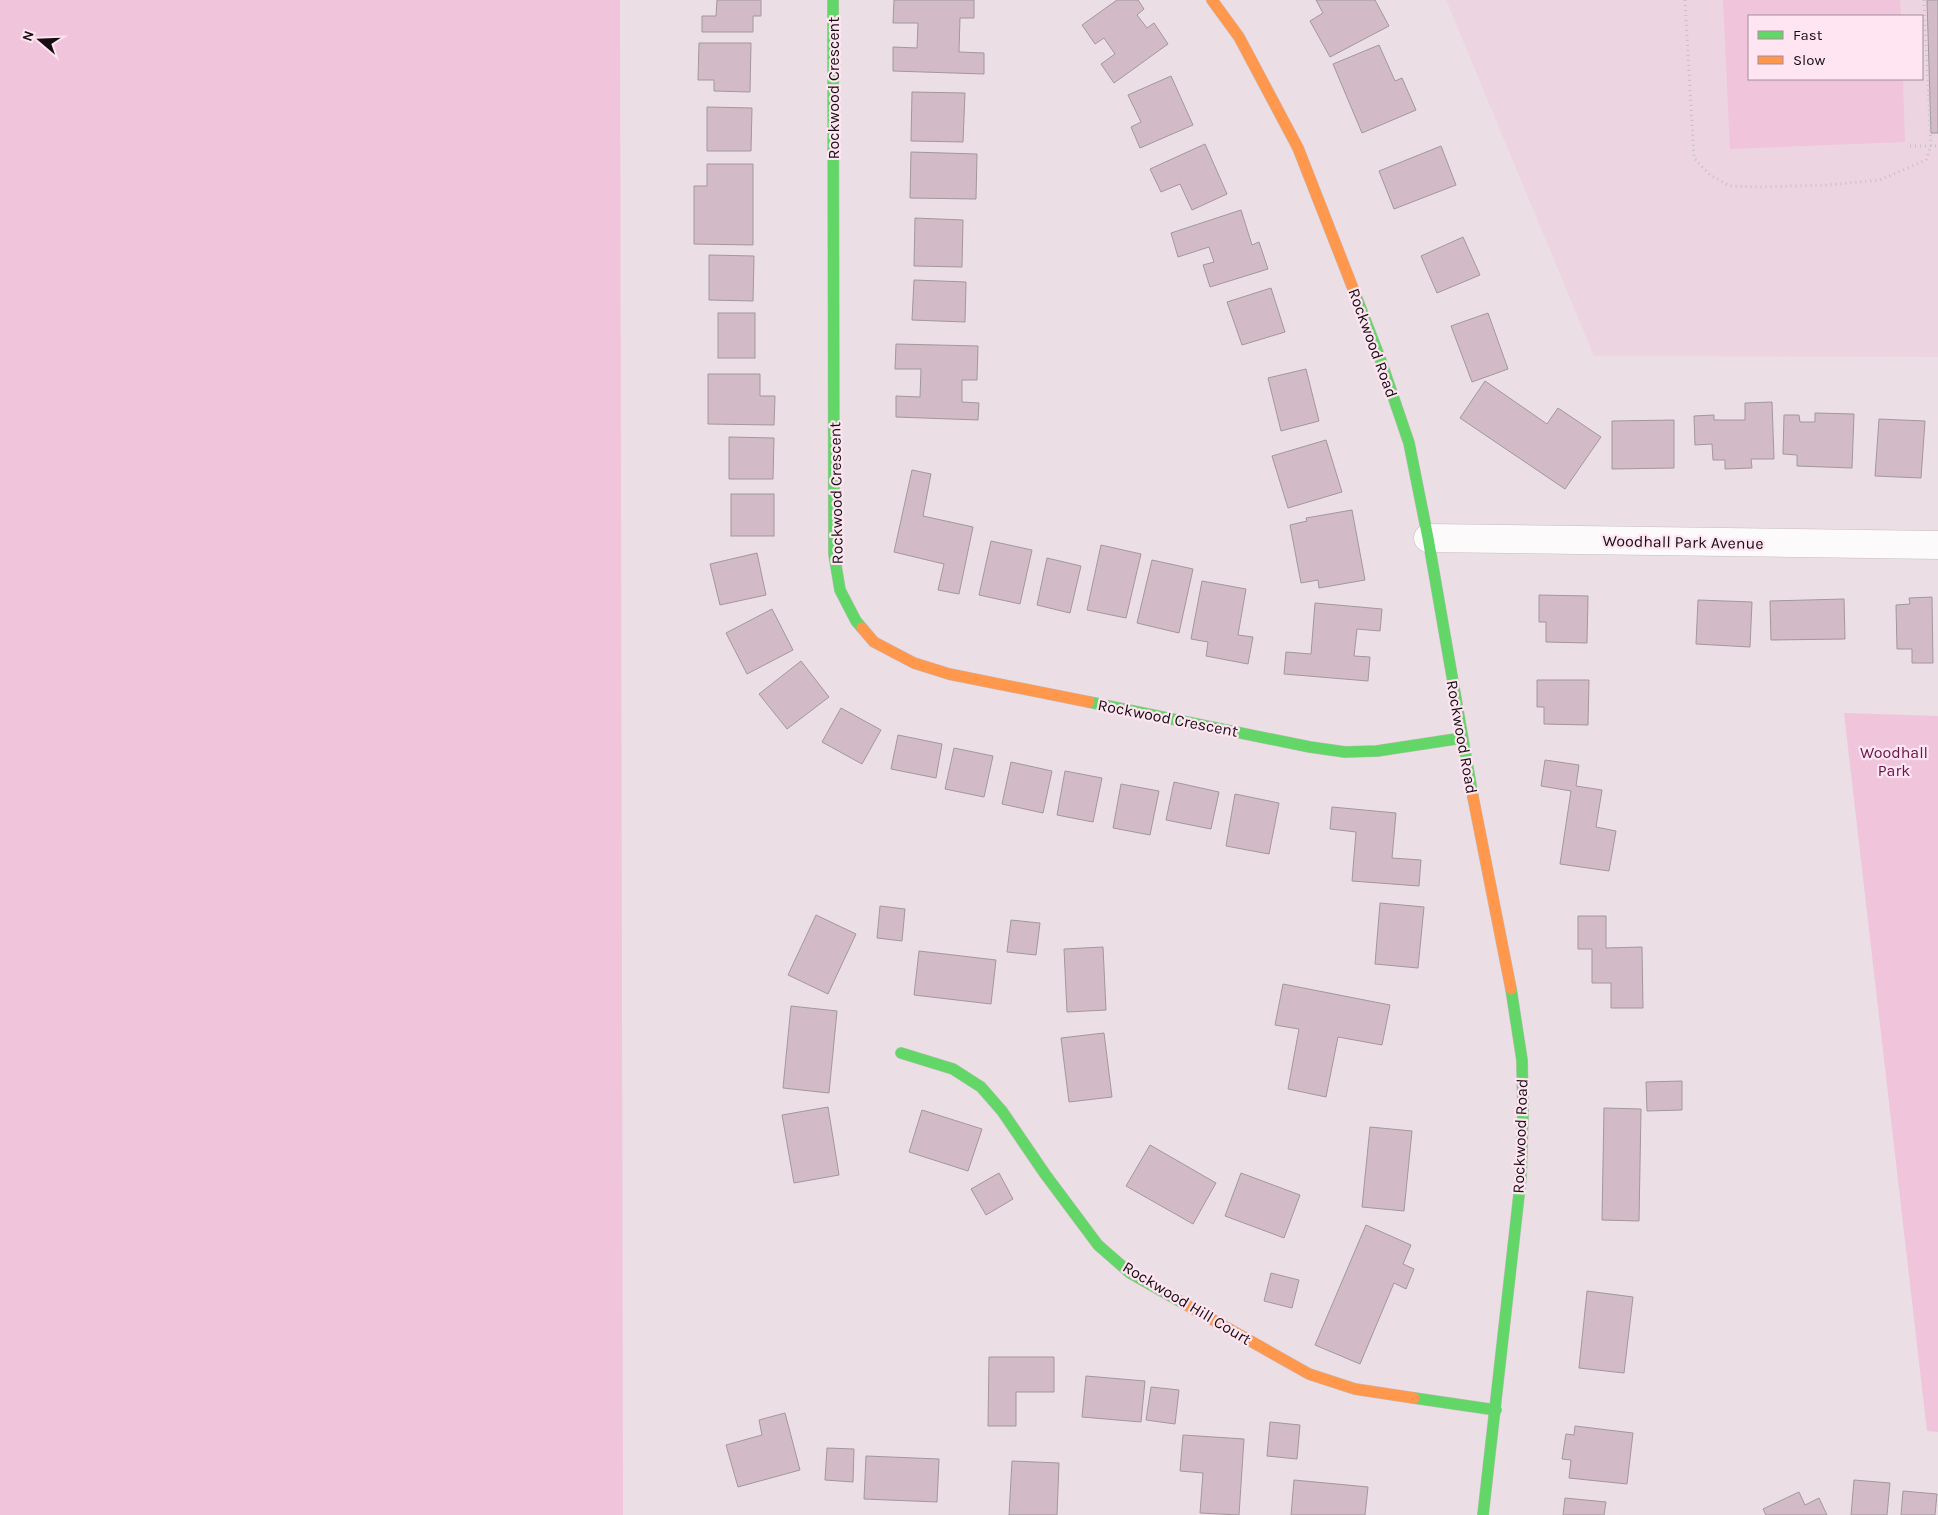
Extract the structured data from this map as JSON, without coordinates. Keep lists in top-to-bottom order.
{
  "streets": {
    "street": [
      "Rockwood Crescent",
      "Rockwood Road",
      "Woodhall Park Avenue",
      "Rockwood Hill Court"
    ]
  },
  "crossings": [
    ["Rockwood Crescent", "Rockwood Road"],
    ["Rockwood Road", "Woodhall Park Avenue"],
    ["Rockwood Road", "Rockwood Hill Court"]
  ],
  "parks": ["Woodhall Park"],
  "legend": ["Fast", "Slow"],
  "north": "left"
}
